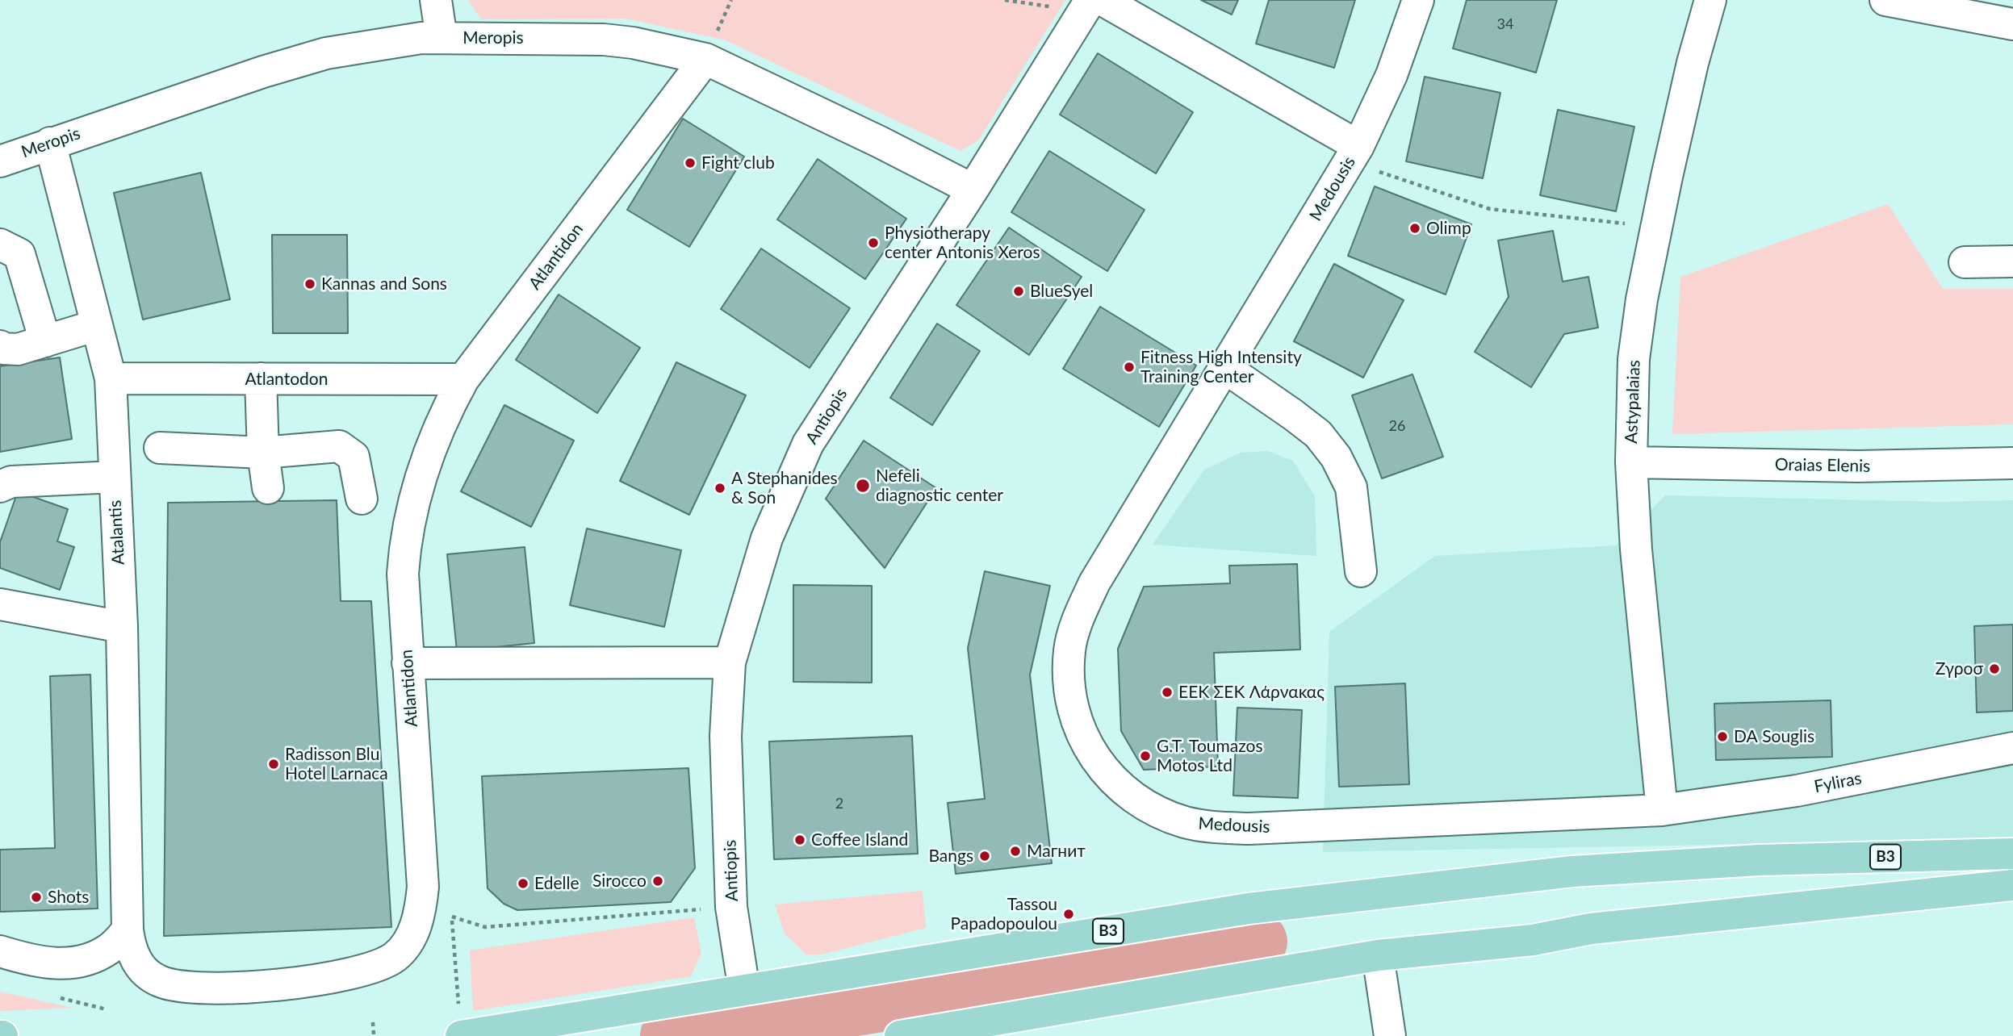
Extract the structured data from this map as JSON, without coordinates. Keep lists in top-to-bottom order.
{
  "streets": {
    "main road": ["B3"],
    "street": [
      "Meropis",
      "Medousis",
      "Atlantidon",
      "Atlantodon",
      "Astypalaias",
      "Antiopis",
      "Oraias Elenis",
      "Atalantis",
      "Fyliras"
    ]
  },
  "crossings": [
    ["Meropis", "Atlantidon"],
    ["Meropis", "Antiopis"],
    ["Meropis", "Atalantis"],
    ["Medousis", "Astypalaias"],
    ["Medousis", "Fyliras"],
    ["Atlantidon", "Atlantodon"],
    ["Atlantidon", "Atalantis"],
    ["Atlantodon", "Atalantis"],
    ["Astypalaias", "Oraias Elenis"],
    ["Astypalaias", "Fyliras"],
    ["Antiopis", "B3"]
  ],
  "places": [
    "Fight club",
    "Olimp",
    "Physiotherapy center Antonis Xeros",
    "Kannas and Sons",
    "BlueSyel",
    "Fitness High Intensity Training Center",
    "Nefeli diagnostic center",
    "A Stephanides & Son",
    "Ζγροσ",
    "ΕΕΚ ΣΕΚ Λάρνακας",
    "DA Souglis",
    "G.T. Toumazos Motos Ltd",
    "Radisson Blu Hotel Larnaca",
    "Coffee Island",
    "Магнит",
    "Bangs",
    "Sirocco",
    "Edelle",
    "Shots",
    "Tassou Papadopoulou"
  ],
  "house_numbers": ["34", "26", "2"]
}
